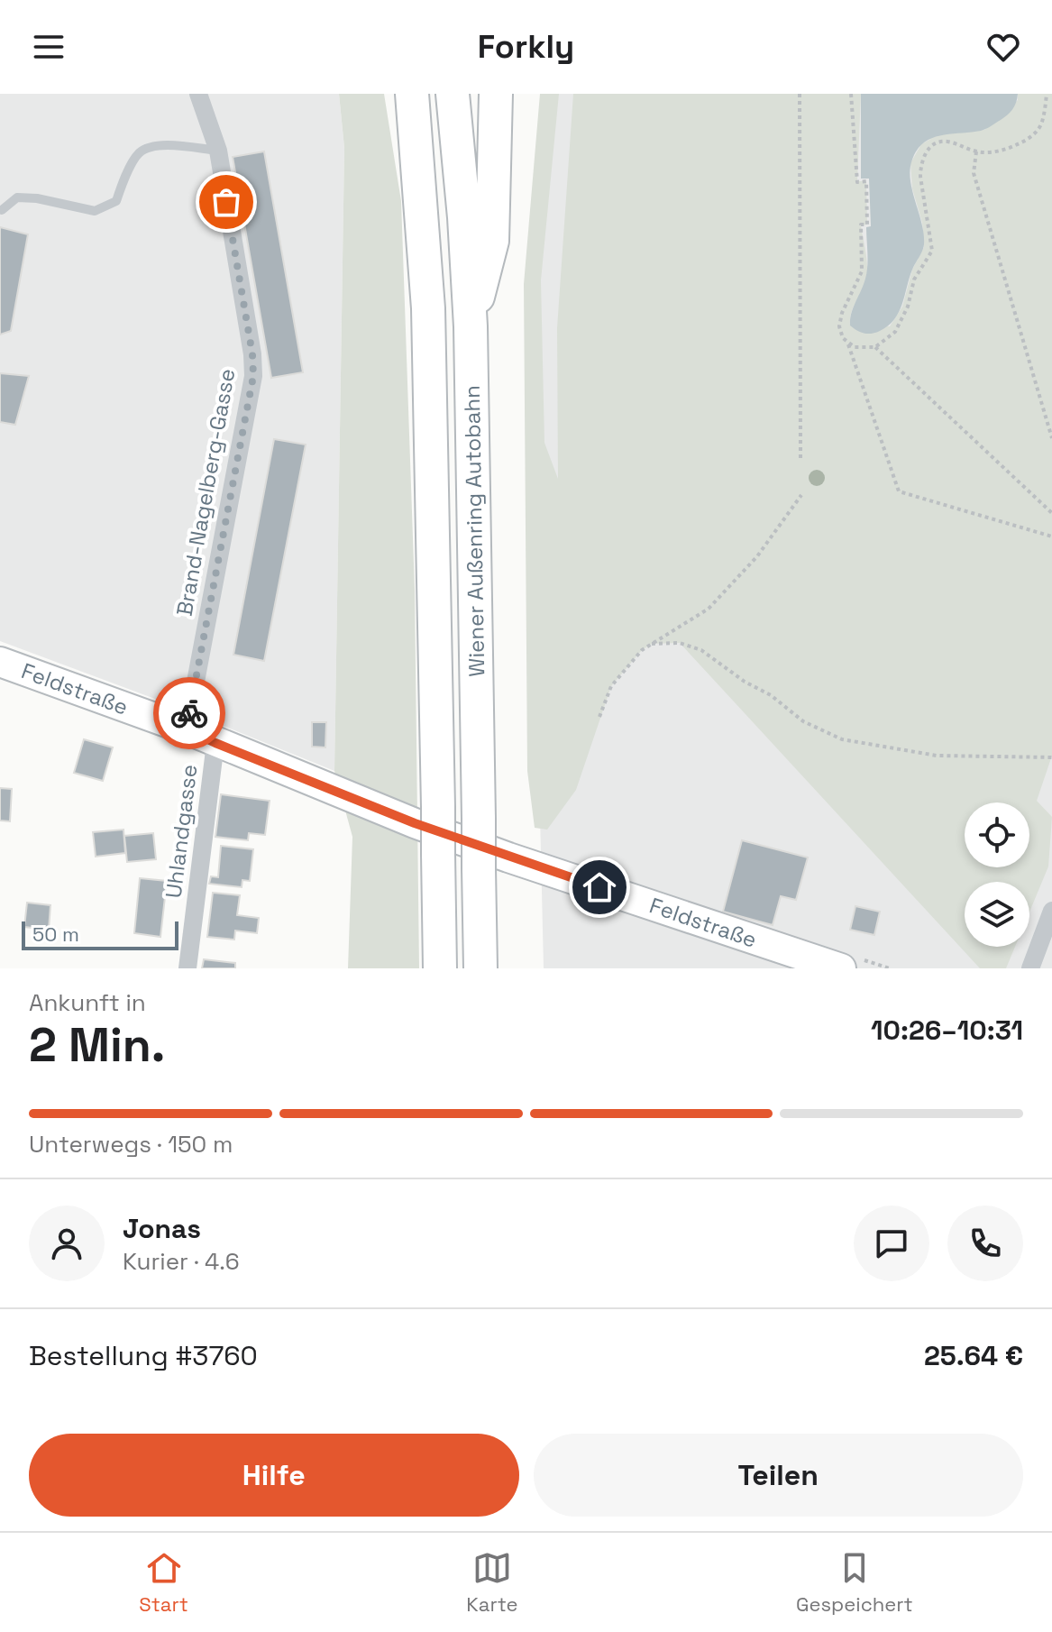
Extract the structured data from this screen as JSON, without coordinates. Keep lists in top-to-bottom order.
{
  "streets": {
    "highway": ["Wiener Außenring Autobahn"],
    "main road": ["Feldstraße"],
    "street": ["Brand-Nagelberg-Gasse", "Uhlandgasse"]
  },
  "crossings": [
    ["Brand-Nagelberg-Gasse", "Feldstraße"],
    ["Feldstraße", "Uhlandgasse"]
  ],
  "scale_bar": "50 m",
  "page": {
    "header": "Forkly",
    "scale": "50 m",
    "heading": ["2 Min.", "Ankunft in", "10:26–10:31"],
    "panel": [
      "Jonas",
      "Kurier · 4.6",
      "Bestellung #3760",
      "25.64 €"
    ],
    "bar": "Unterwegs · 150 m",
    "buttons": ["Hilfe", "Teilen"],
    "tabs": ["Start", "Karte", "Gespeichert"]
  }
}
